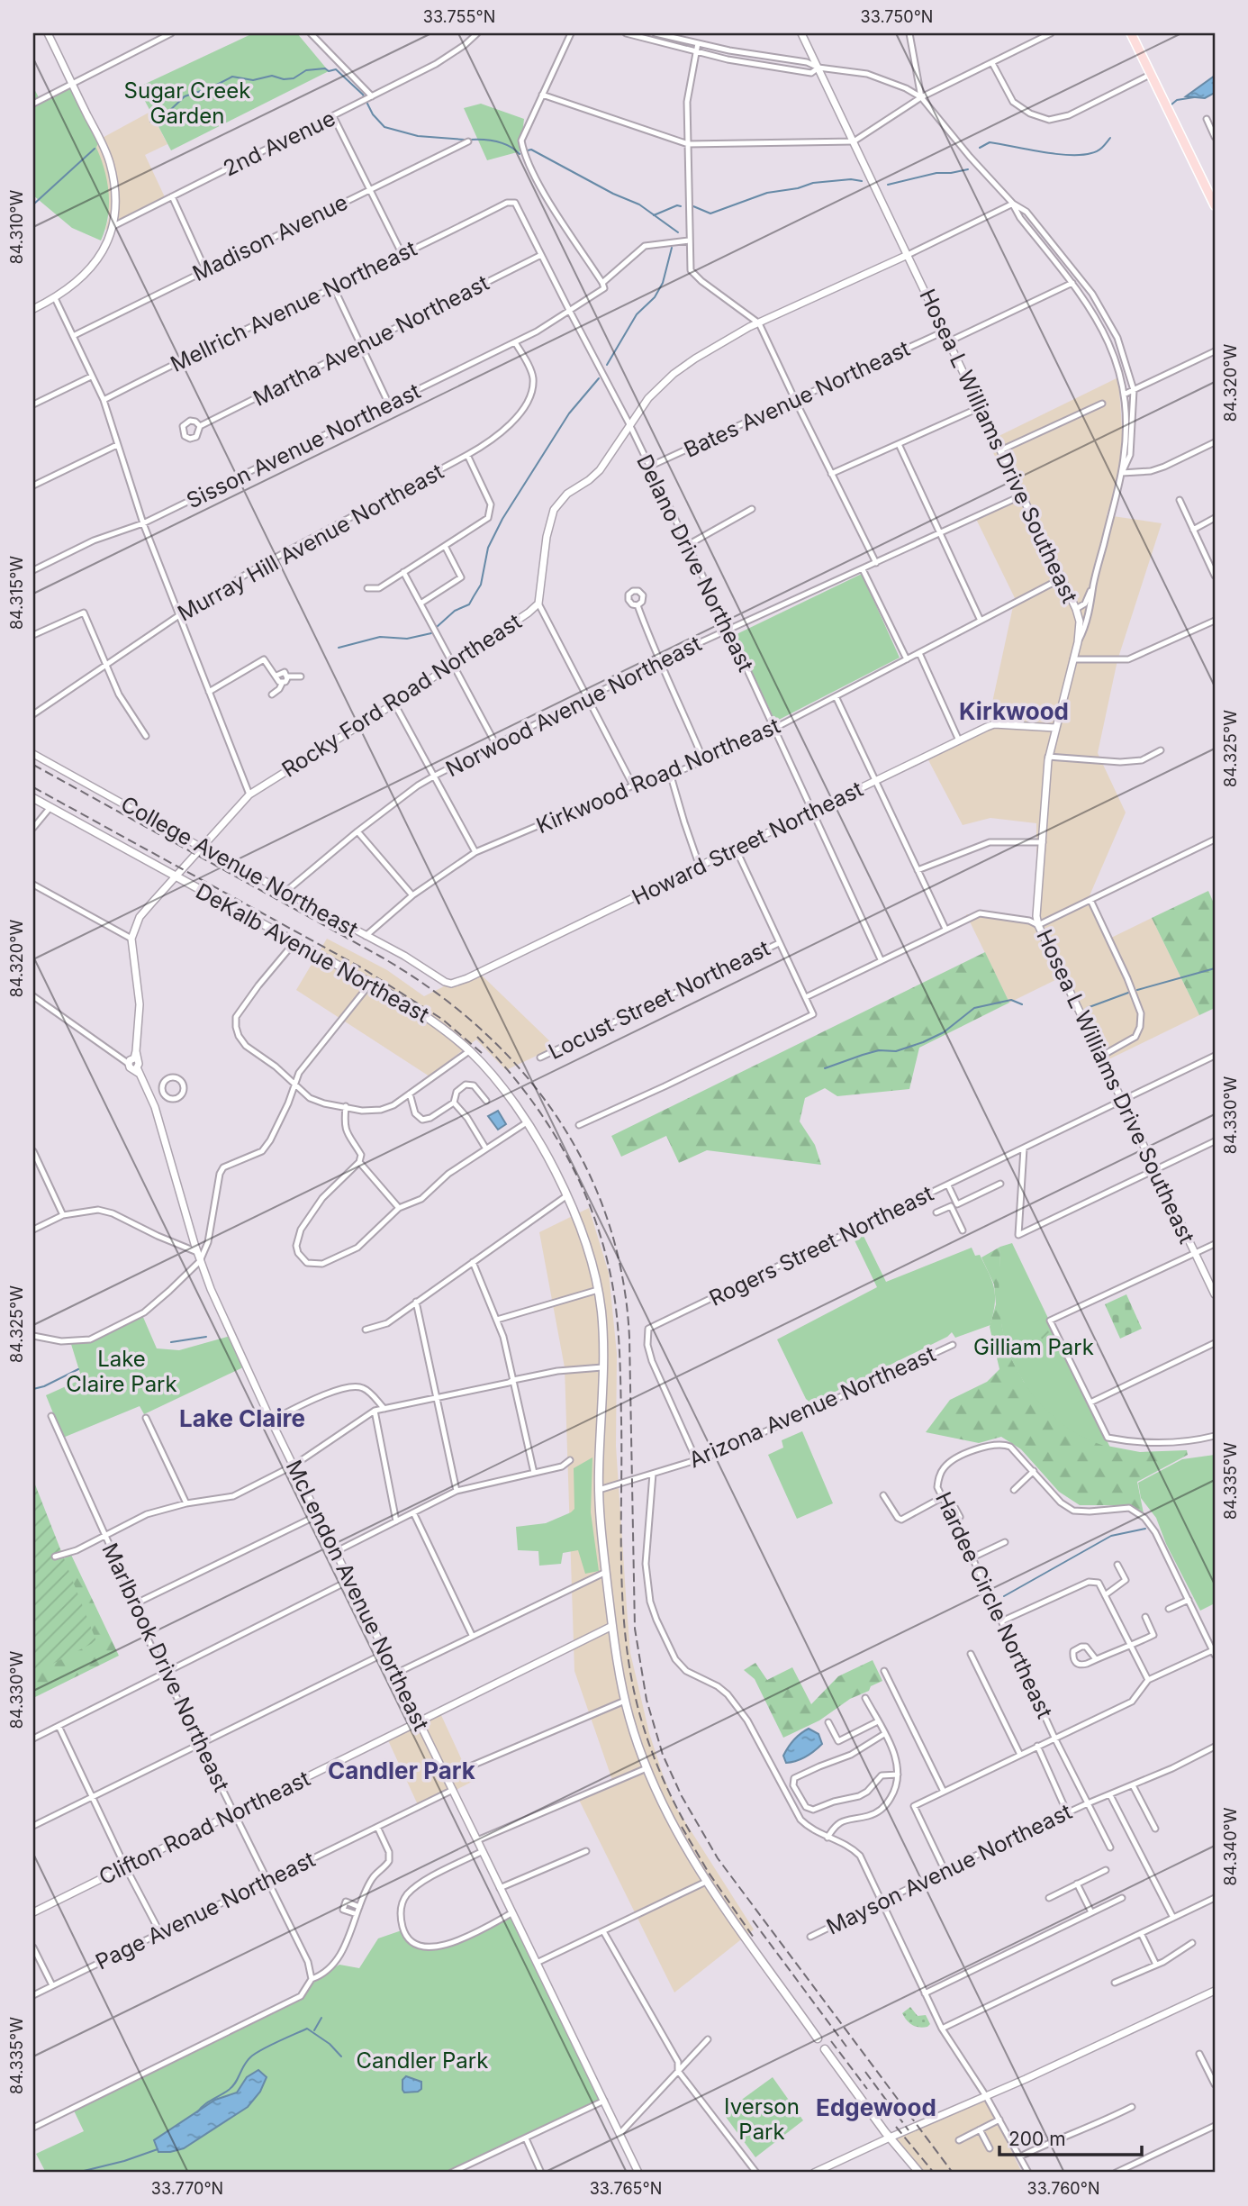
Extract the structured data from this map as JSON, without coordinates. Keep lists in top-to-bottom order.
{
  "streets": {
    "main road": ["DeKalb Avenue Northeast"],
    "street": [
      "2nd Avenue",
      "Madison Avenue",
      "Mellrich Avenue Northeast",
      "Martha Avenue Northeast",
      "Bates Avenue Northeast",
      "Sisson Avenue Northeast",
      "Hosea L Williams Drive Southeast",
      "Murray Hill Avenue Northeast",
      "Delano Drive Northeast",
      "Rocky Ford Road Northeast",
      "Norwood Avenue Northeast",
      "Kirkwood Road Northeast",
      "Howard Street Northeast",
      "College Avenue Northeast",
      "Locust Street Northeast",
      "Rogers Street Northeast",
      "Arizona Avenue Northeast",
      "McLendon Avenue Northeast",
      "Hardee Circle Northeast",
      "Marlbrook Drive Northeast",
      "Clifton Road Northeast",
      "Mayson Avenue Northeast",
      "Page Avenue Northeast"
    ]
  },
  "crossings": [
    ["Mellrich Avenue Northeast", "Delano Drive Northeast"],
    ["Martha Avenue Northeast", "Delano Drive Northeast"],
    ["Bates Avenue Northeast", "Hosea L Williams Drive Southeast"],
    ["Bates Avenue Northeast", "Delano Drive Northeast"],
    ["Sisson Avenue Northeast", "Murray Hill Avenue Northeast"],
    ["Sisson Avenue Northeast", "Delano Drive Northeast"],
    ["Hosea L Williams Drive Southeast", "Rocky Ford Road Northeast"],
    ["Hosea L Williams Drive Southeast", "Norwood Avenue Northeast"],
    ["Hosea L Williams Drive Southeast", "Kirkwood Road Northeast"],
    ["Hosea L Williams Drive Southeast", "Howard Street Northeast"],
    ["Hosea L Williams Drive Southeast", "Rogers Street Northeast"],
    ["Delano Drive Northeast", "Rocky Ford Road Northeast"],
    ["Delano Drive Northeast", "Norwood Avenue Northeast"],
    ["Delano Drive Northeast", "Kirkwood Road Northeast"],
    ["Delano Drive Northeast", "Howard Street Northeast"],
    ["Rocky Ford Road Northeast", "College Avenue Northeast"],
    ["Rocky Ford Road Northeast", "DeKalb Avenue Northeast"],
    ["Norwood Avenue Northeast", "College Avenue Northeast"],
    ["Kirkwood Road Northeast", "College Avenue Northeast"],
    ["Howard Street Northeast", "College Avenue Northeast"],
    ["DeKalb Avenue Northeast", "Arizona Avenue Northeast"],
    ["DeKalb Avenue Northeast", "Clifton Road Northeast"],
    ["Rogers Street Northeast", "Arizona Avenue Northeast"],
    ["McLendon Avenue Northeast", "Clifton Road Northeast"],
    ["McLendon Avenue Northeast", "Page Avenue Northeast"],
    ["Hardee Circle Northeast", "Mayson Avenue Northeast"],
    ["Marlbrook Drive Northeast", "Clifton Road Northeast"],
    ["Marlbrook Drive Northeast", "Page Avenue Northeast"]
  ],
  "districts": [
    "Kirkwood",
    "Lake Claire",
    "Candler Park",
    "Edgewood"
  ],
  "parks": [
    "Sugar Creek Garden",
    "Gilliam Park",
    "Lake Claire Park",
    "Candler Park",
    "Iverson Park"
  ],
  "scale_bar": "200 m",
  "coordinates": [
    "33.755°N",
    "33.750°N",
    "84.310°W",
    "84.320°W",
    "84.315°W",
    "84.325°W",
    "84.330°W",
    "84.335°W",
    "84.340°W",
    "33.770°N",
    "33.765°N",
    "33.760°N"
  ]
}
